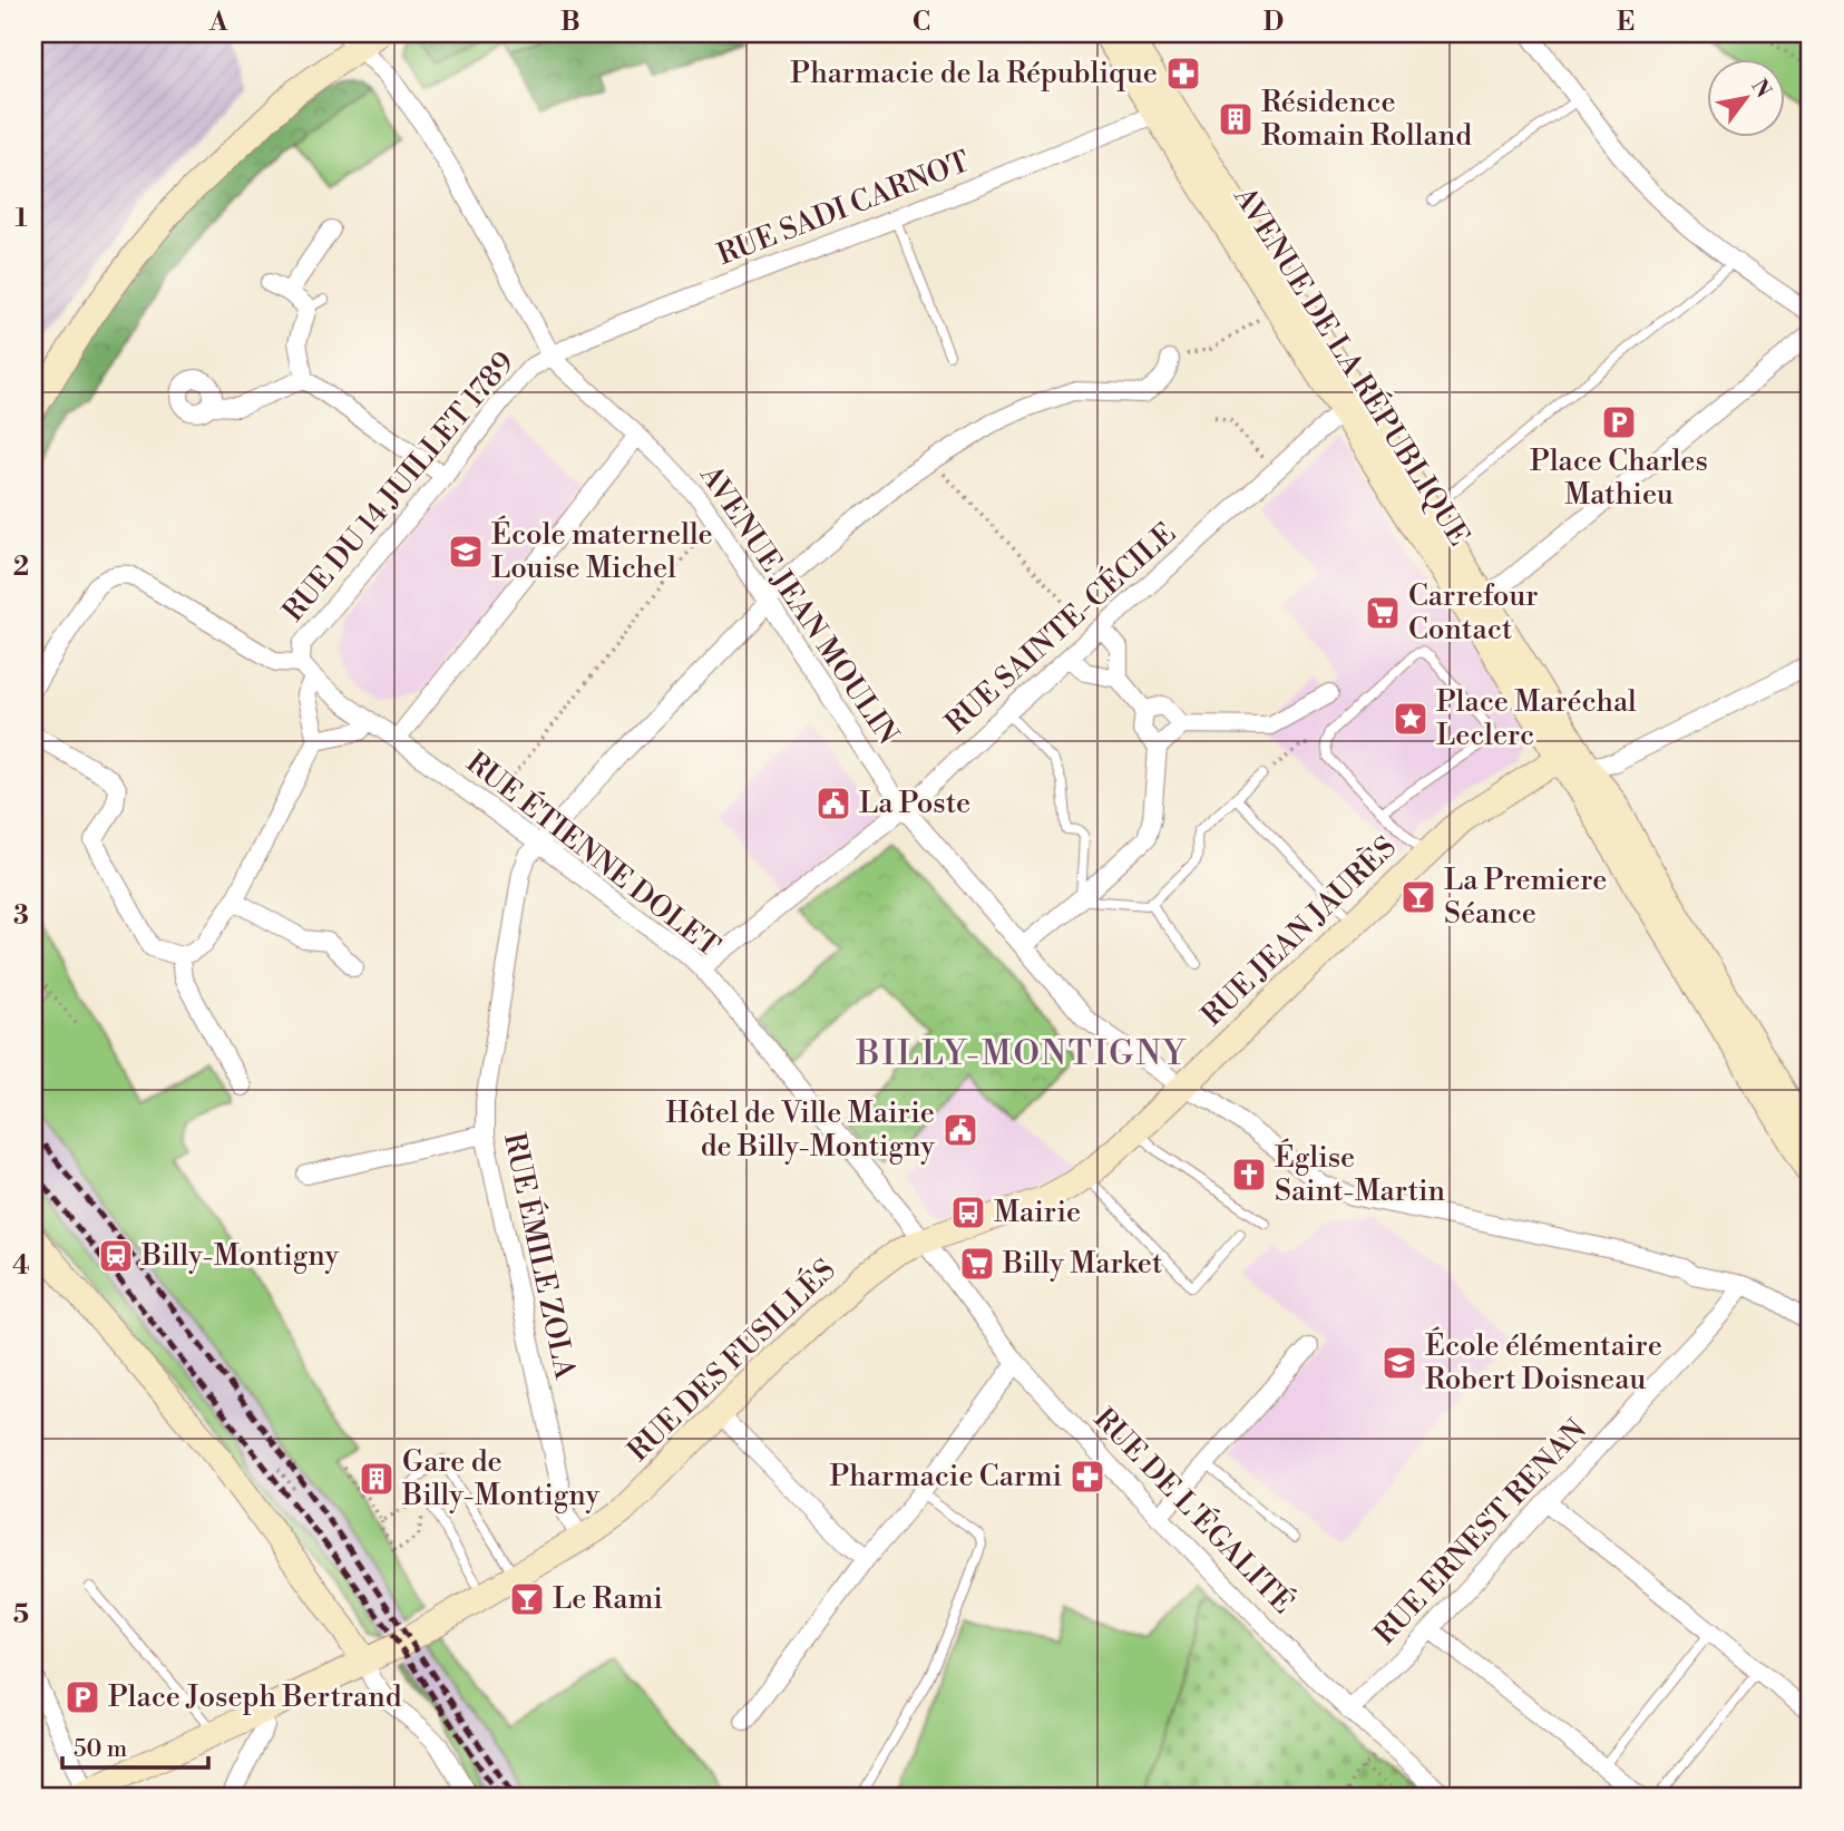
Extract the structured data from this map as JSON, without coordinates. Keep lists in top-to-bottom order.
{
  "streets": {
    "main road": ["AVENUE DE LA RÉPUBLIQUE", "RUE JEAN JAURÈS", "RUE DES FUSILLÉS"],
    "street": [
      "RUE SADI CARNOT",
      "RUE DU 14 JUILLET 1789",
      "AVENUE JEAN MOULIN",
      "RUE SAINTE-CÉCILE",
      "RUE ÉTIENNE DOLET",
      "RUE ÉMILE ZOLA",
      "RUE DE L'ÉGALITÉ",
      "RUE ERNEST RENAN"
    ]
  },
  "crossings": [
    ["RUE SADI CARNOT", "AVENUE DE LA RÉPUBLIQUE"],
    ["RUE SADI CARNOT", "RUE DU 14 JUILLET 1789"],
    ["RUE SADI CARNOT", "AVENUE JEAN MOULIN"],
    ["AVENUE DE LA RÉPUBLIQUE", "RUE SAINTE-CÉCILE"],
    ["AVENUE DE LA RÉPUBLIQUE", "RUE JEAN JAURÈS"],
    ["RUE DU 14 JUILLET 1789", "AVENUE JEAN MOULIN"],
    ["RUE DU 14 JUILLET 1789", "RUE ÉTIENNE DOLET"],
    ["AVENUE JEAN MOULIN", "RUE SAINTE-CÉCILE"],
    ["AVENUE JEAN MOULIN", "RUE JEAN JAURÈS"],
    ["AVENUE JEAN MOULIN", "RUE ÉMILE ZOLA"],
    ["AVENUE JEAN MOULIN", "RUE ERNEST RENAN"],
    ["RUE SAINTE-CÉCILE", "RUE ÉTIENNE DOLET"],
    ["RUE ÉTIENNE DOLET", "RUE JEAN JAURÈS"],
    ["RUE ÉTIENNE DOLET", "RUE ÉMILE ZOLA"],
    ["RUE ÉTIENNE DOLET", "RUE DES FUSILLÉS"],
    ["RUE ÉTIENNE DOLET", "RUE DE L'ÉGALITÉ"],
    ["RUE JEAN JAURÈS", "RUE DES FUSILLÉS"],
    ["RUE JEAN JAURÈS", "RUE DE L'ÉGALITÉ"],
    ["RUE ÉMILE ZOLA", "RUE DES FUSILLÉS"],
    ["RUE DES FUSILLÉS", "RUE DE L'ÉGALITÉ"],
    ["RUE DE L'ÉGALITÉ", "RUE ERNEST RENAN"]
  ],
  "districts": ["BILLY-MONTIGNY"],
  "places": {
    "pharmacy": ["Pharmacie de la République", "Pharmacie Carmi"],
    "building": ["Résidence Romain Rolland", "Gare de Billy-Montigny"],
    "parking": ["Place Charles Mathieu", "Place Joseph Bertrand"],
    "school or university": ["École maternelle Louise Michel", "École élémentaire Robert Doisneau"],
    "supermarket": ["Carrefour Contact", "Billy Market"],
    "place": ["Place Maréchal Leclerc"],
    "public building": ["La Poste", "Hôtel de Ville Mairie de Billy-Montigny"],
    "bar": ["La Premiere Séance", "Le Rami"],
    "church": ["Église Saint-Martin"],
    "bus stop": ["Mairie"],
    "station": ["Billy-Montigny"]
  },
  "scale_bar": "50 m",
  "north": "top right",
  "grid": {
    "columns": [
      "A",
      "B",
      "C",
      "D",
      "E"
    ],
    "rows": [
      "1",
      "2",
      "3",
      "4",
      "5"
    ]
  }
}
